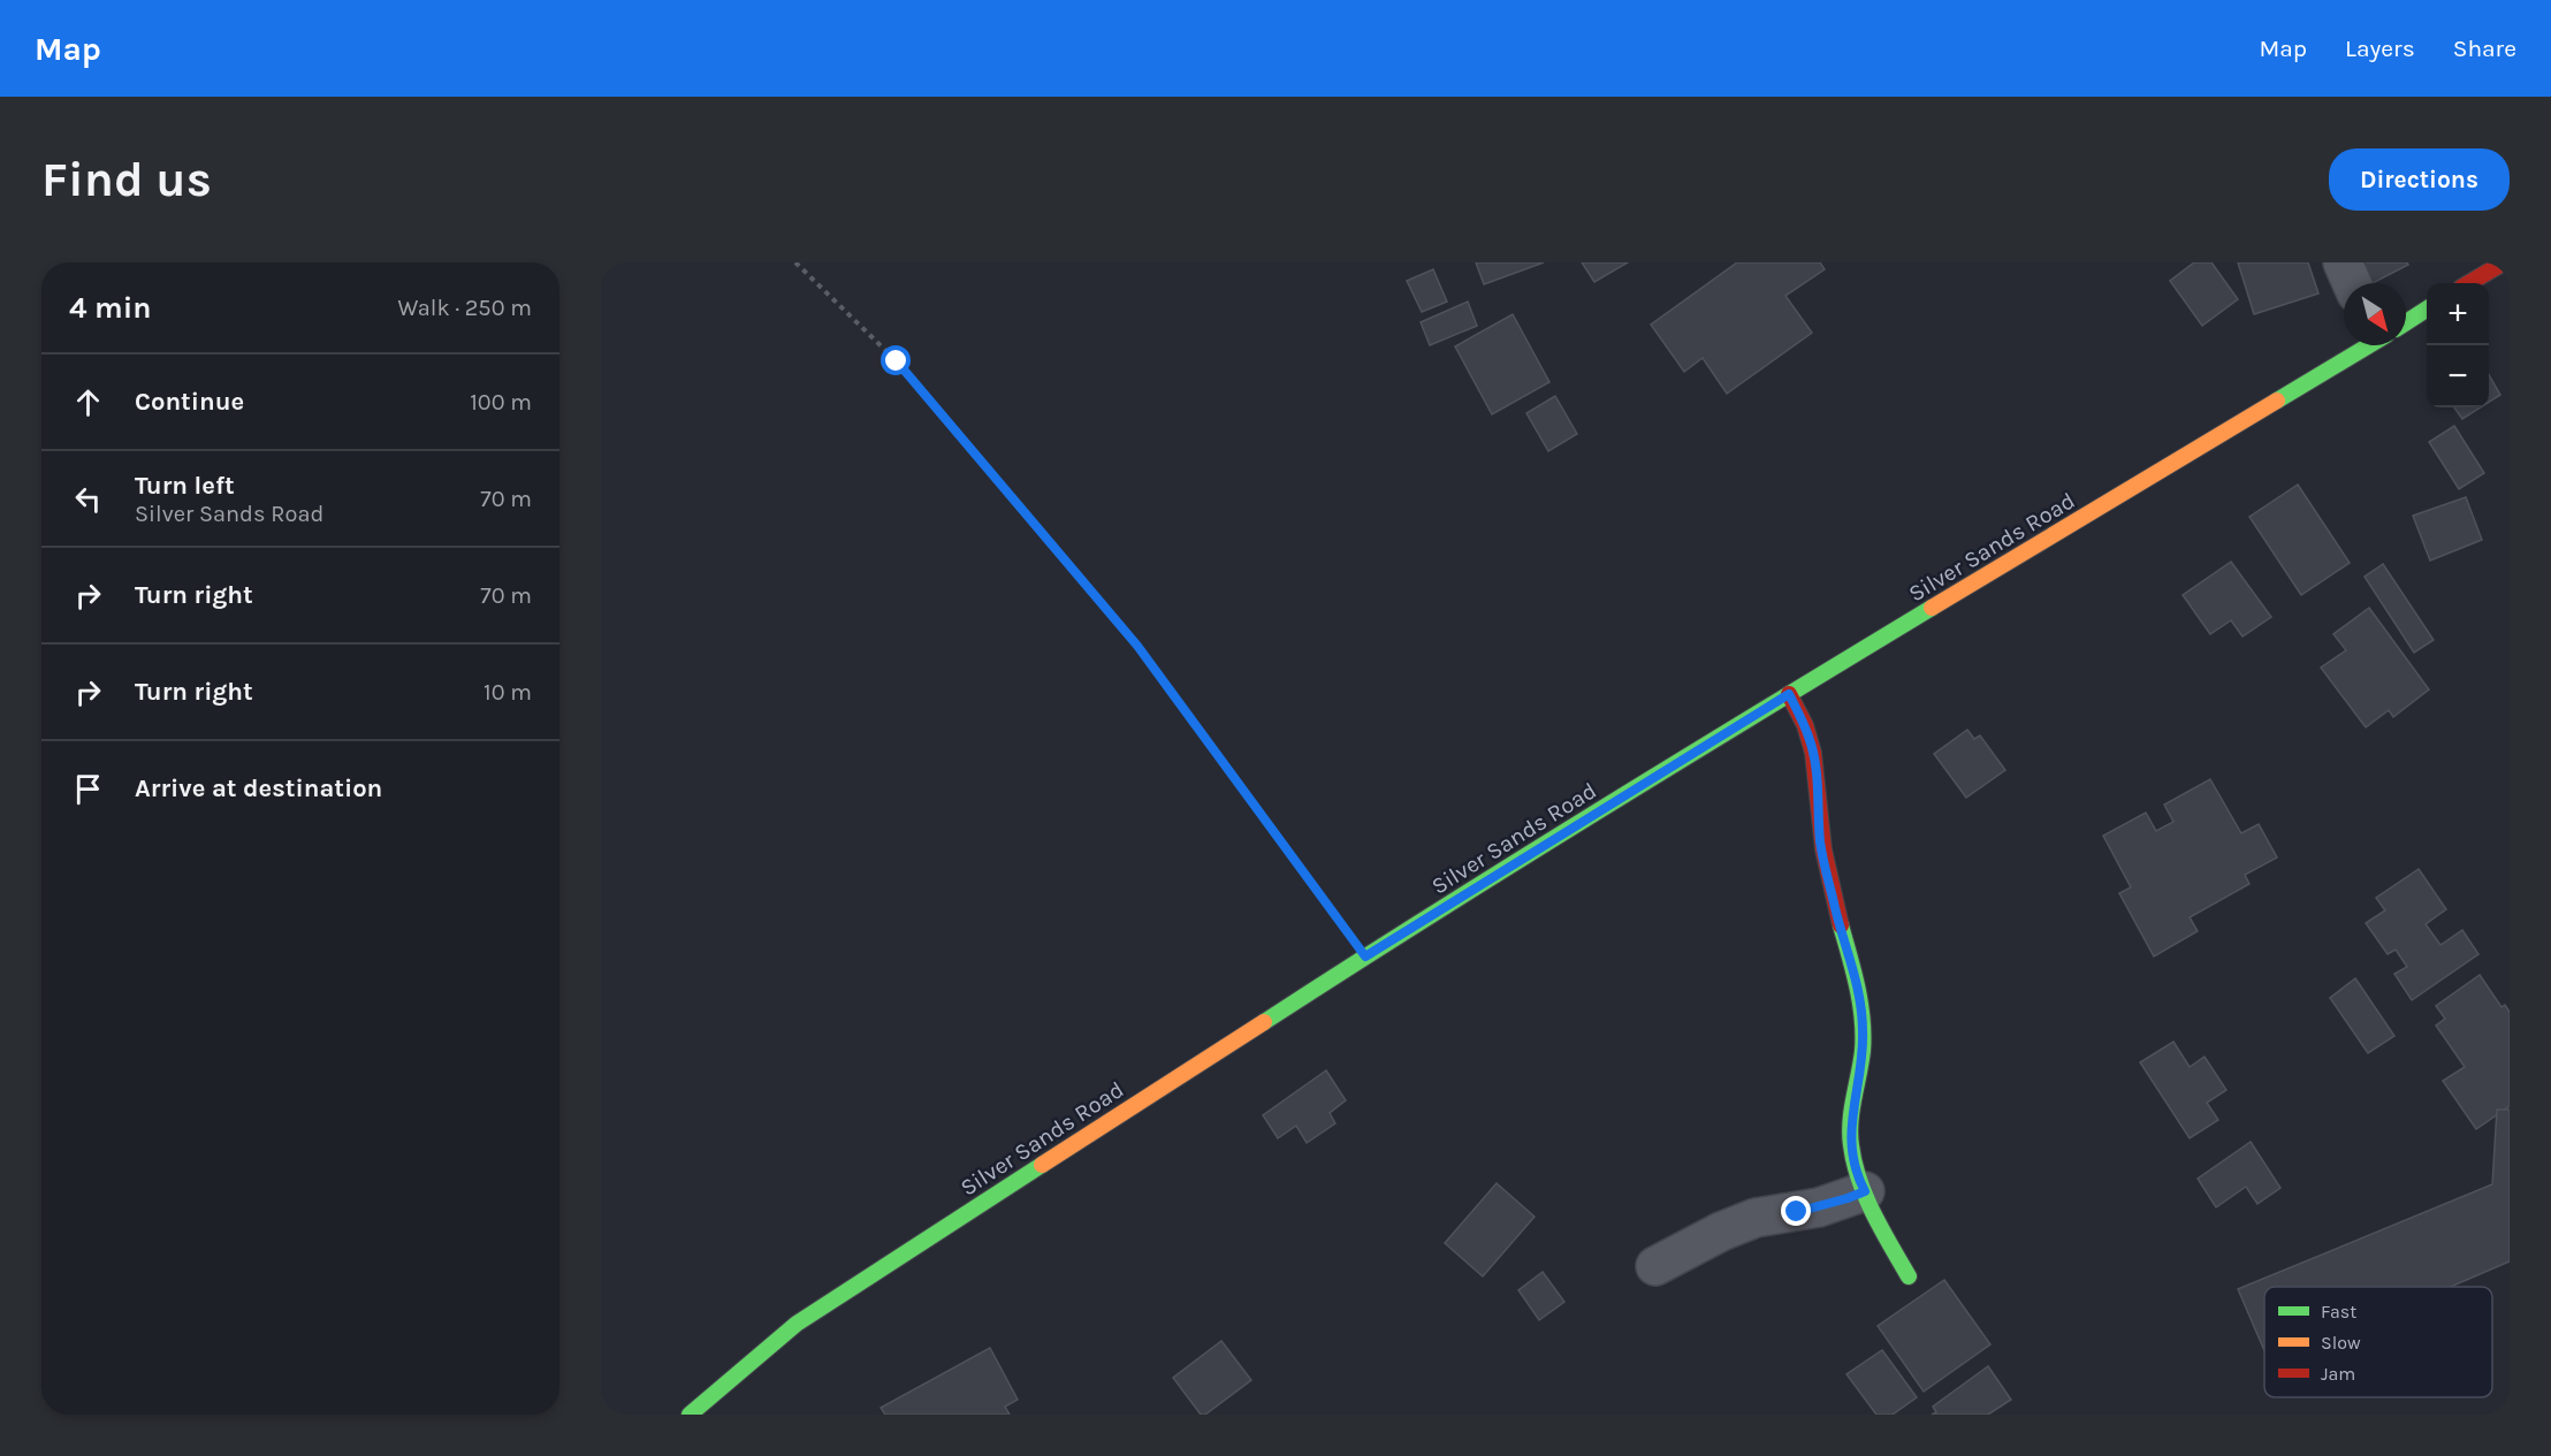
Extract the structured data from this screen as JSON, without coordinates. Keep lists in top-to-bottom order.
{
  "streets": {
    "street": ["Silver Sands Road"]
  },
  "legend": ["Fast", "Slow", "Jam"],
  "north": "bottom right",
  "page": {
    "header": "Map",
    "nav": ["Map", "Layers", "Share"],
    "buttons": "Directions",
    "title": "Find us",
    "heading": ["4 min", "Walk · 250 m"],
    "map_buttons": ["+", "−"],
    "list": [
      ["Continue", "100 m"],
      ["Turn left", "Silver Sands Road", "70 m"],
      ["Turn right", "70 m"],
      ["Turn right", "10 m"],
      "Arrive at destination"
    ]
  }
}
